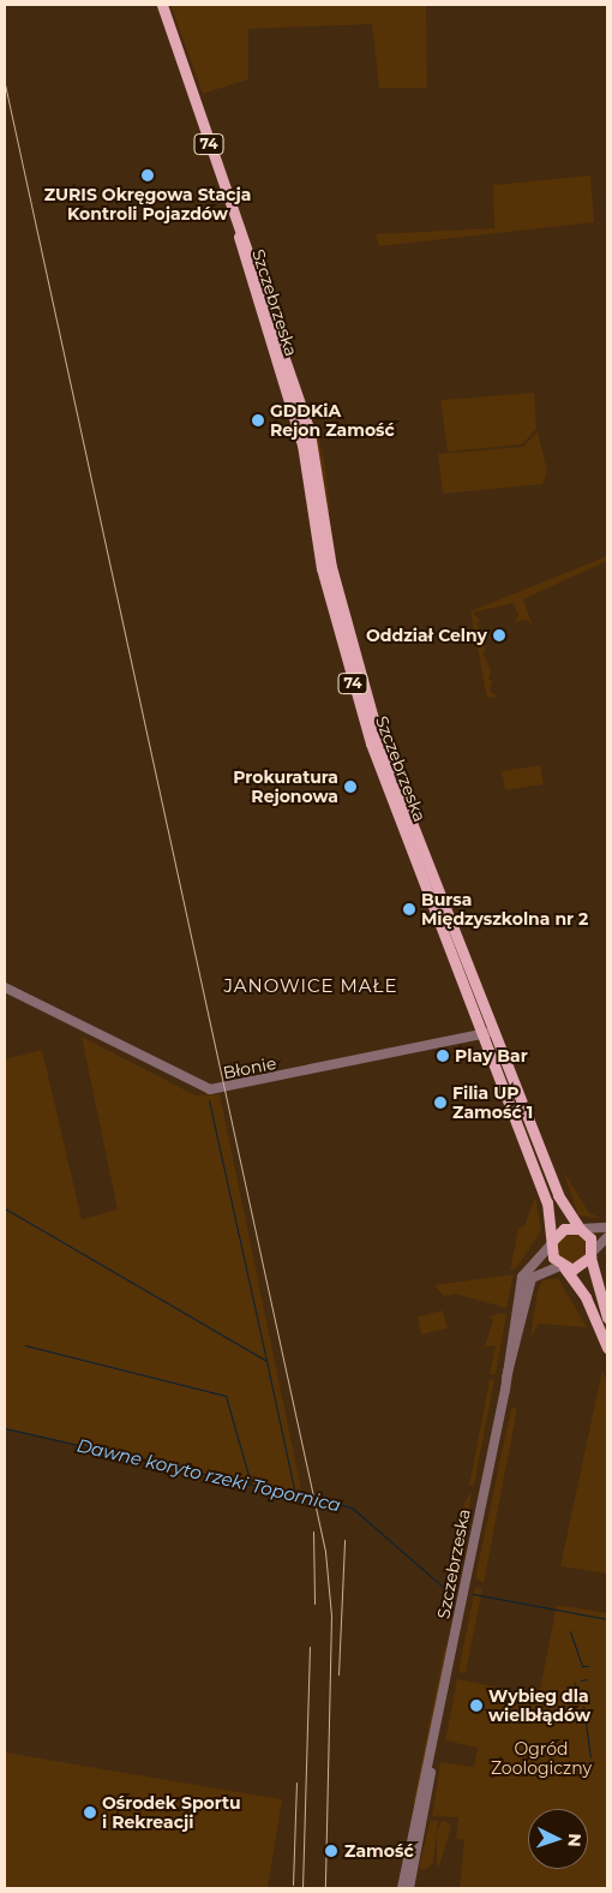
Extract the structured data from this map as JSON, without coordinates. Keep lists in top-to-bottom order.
{
  "streets": {
    "main road": ["74", "Szczebrzeska"],
    "street": ["Błonie"]
  },
  "crossings": [
    ["74", "Szczebrzeska"],
    ["Szczebrzeska", "Błonie"]
  ],
  "districts": ["JANOWICE MAŁE"],
  "water": ["Dawne koryto rzeki Topornica"],
  "parks": ["Ogród Zoologiczny"],
  "places": [
    "ZURIS Okręgowa Stacja Kontroli Pojazdów",
    "GDDKiA Rejon Zamość",
    "Oddział Celny",
    "Prokuratura Rejonowa",
    "Bursa Międzyszkolna nr 2",
    "Play Bar",
    "Filia UP Zamość 1",
    "Wybieg dla wielbłądów",
    "Ośrodek Sportu i Rekreacji",
    "Zamość"
  ],
  "north": "right"
}
